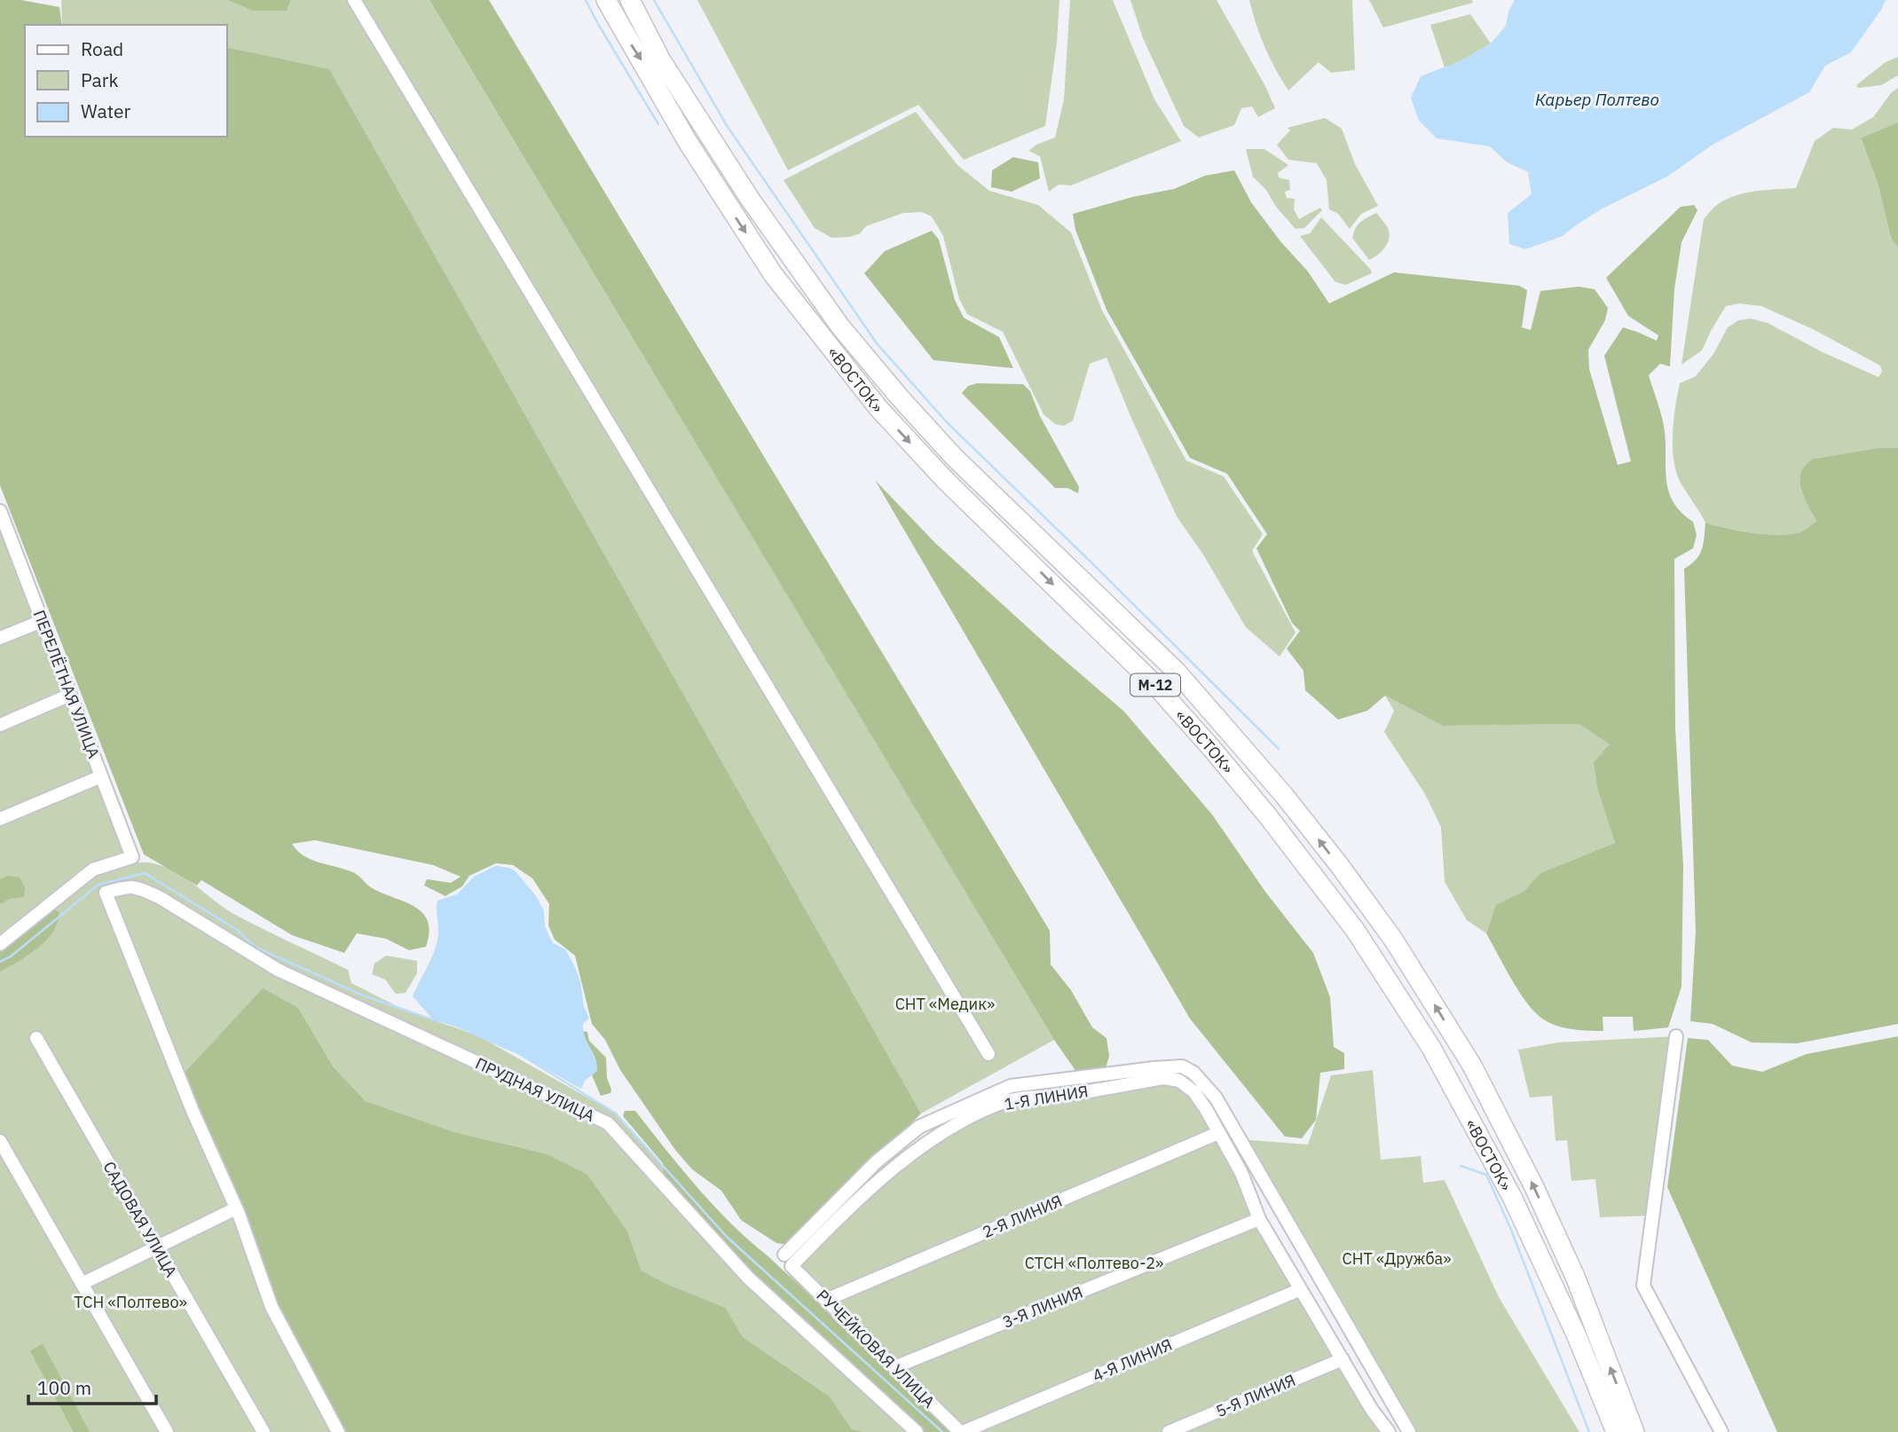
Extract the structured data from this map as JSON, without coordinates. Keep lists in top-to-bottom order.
{
  "streets": {
    "highway": ["«ВОСТОК»", "М-12"],
    "street": [
      "ПЕРЕЛЁТНАЯ УЛИЦА",
      "ПРУДНАЯ УЛИЦА",
      "1-Я ЛИНИЯ",
      "2-Я ЛИНИЯ",
      "САДОВАЯ УЛИЦА",
      "3-Я ЛИНИЯ",
      "РУЧЕЙКОВАЯ УЛИЦА",
      "4-Я ЛИНИЯ",
      "5-Я ЛИНИЯ"
    ]
  },
  "crossings": [
    ["1-Я ЛИНИЯ", "2-Я ЛИНИЯ"],
    ["1-Я ЛИНИЯ", "3-Я ЛИНИЯ"],
    ["1-Я ЛИНИЯ", "РУЧЕЙКОВАЯ УЛИЦА"],
    ["1-Я ЛИНИЯ", "4-Я ЛИНИЯ"],
    ["1-Я ЛИНИЯ", "5-Я ЛИНИЯ"],
    ["2-Я ЛИНИЯ", "РУЧЕЙКОВАЯ УЛИЦА"],
    ["3-Я ЛИНИЯ", "РУЧЕЙКОВАЯ УЛИЦА"],
    ["РУЧЕЙКОВАЯ УЛИЦА", "4-Я ЛИНИЯ"]
  ],
  "water": ["Карьер Полтево"],
  "parks": [
    "СНТ «Медик»",
    "СНТ «Дружба»",
    "СТСН «Полтево-2»",
    "ТСН «Полтево»"
  ],
  "legend": ["Road", "Park", "Water"],
  "scale_bar": "100 m"
}
